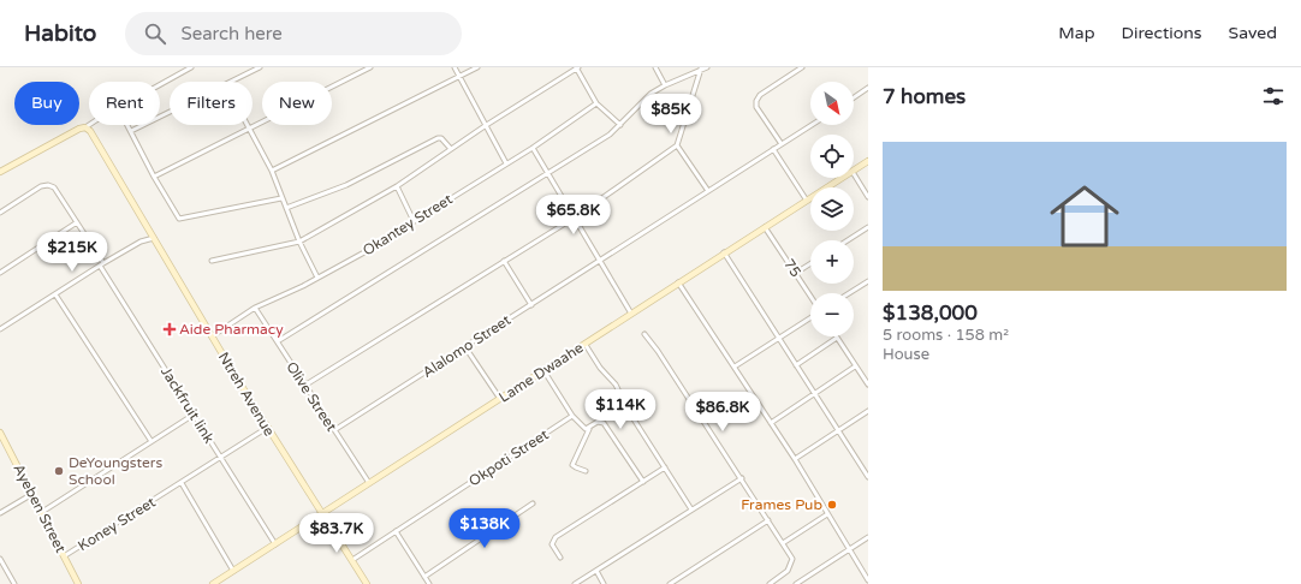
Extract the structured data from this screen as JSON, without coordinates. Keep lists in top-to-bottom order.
{
  "streets": {
    "street": [
      "Okantey Street",
      "75",
      "Alalomo Street",
      "Lame Dwaahe",
      "Ntreh Avenue",
      "Olive Street",
      "Jackfruit link",
      "Okpoti Street",
      "Ayeben Street",
      "Koney Street"
    ]
  },
  "crossings": [
    ["Okantey Street", "Ntreh Avenue"],
    ["Okantey Street", "Olive Street"],
    ["75", "Lame Dwaahe"],
    ["Alalomo Street", "Olive Street"],
    ["Lame Dwaahe", "Ntreh Avenue"],
    ["Lame Dwaahe", "Olive Street"],
    ["Lame Dwaahe", "Jackfruit link"],
    ["Ntreh Avenue", "Okpoti Street"],
    ["Ntreh Avenue", "Koney Street"],
    ["Jackfruit link", "Koney Street"],
    ["Ayeben Street", "Koney Street"]
  ],
  "places": {
    "health": ["Aide Pharmacy"],
    "other": ["DeYoungsters School", "Frames Pub"]
  },
  "north": "bottom right",
  "page": {
    "header": "Habito",
    "search": "Search here",
    "nav": ["Map", "Directions", "Saved"],
    "heading": "7 homes",
    "map_buttons": ["+", "−"],
    "chip": [
      "Buy",
      "Rent",
      "Filters",
      "New"
    ],
    "price": [
      "$85K",
      "$65.8K",
      "$215K",
      "$114K",
      "$86.8K",
      "$138K",
      "$83.7K"
    ],
    "list": [
      {
        "name": "$138,000",
        "note": "5 rooms · 158 m² · House"
      }
    ]
  }
}
